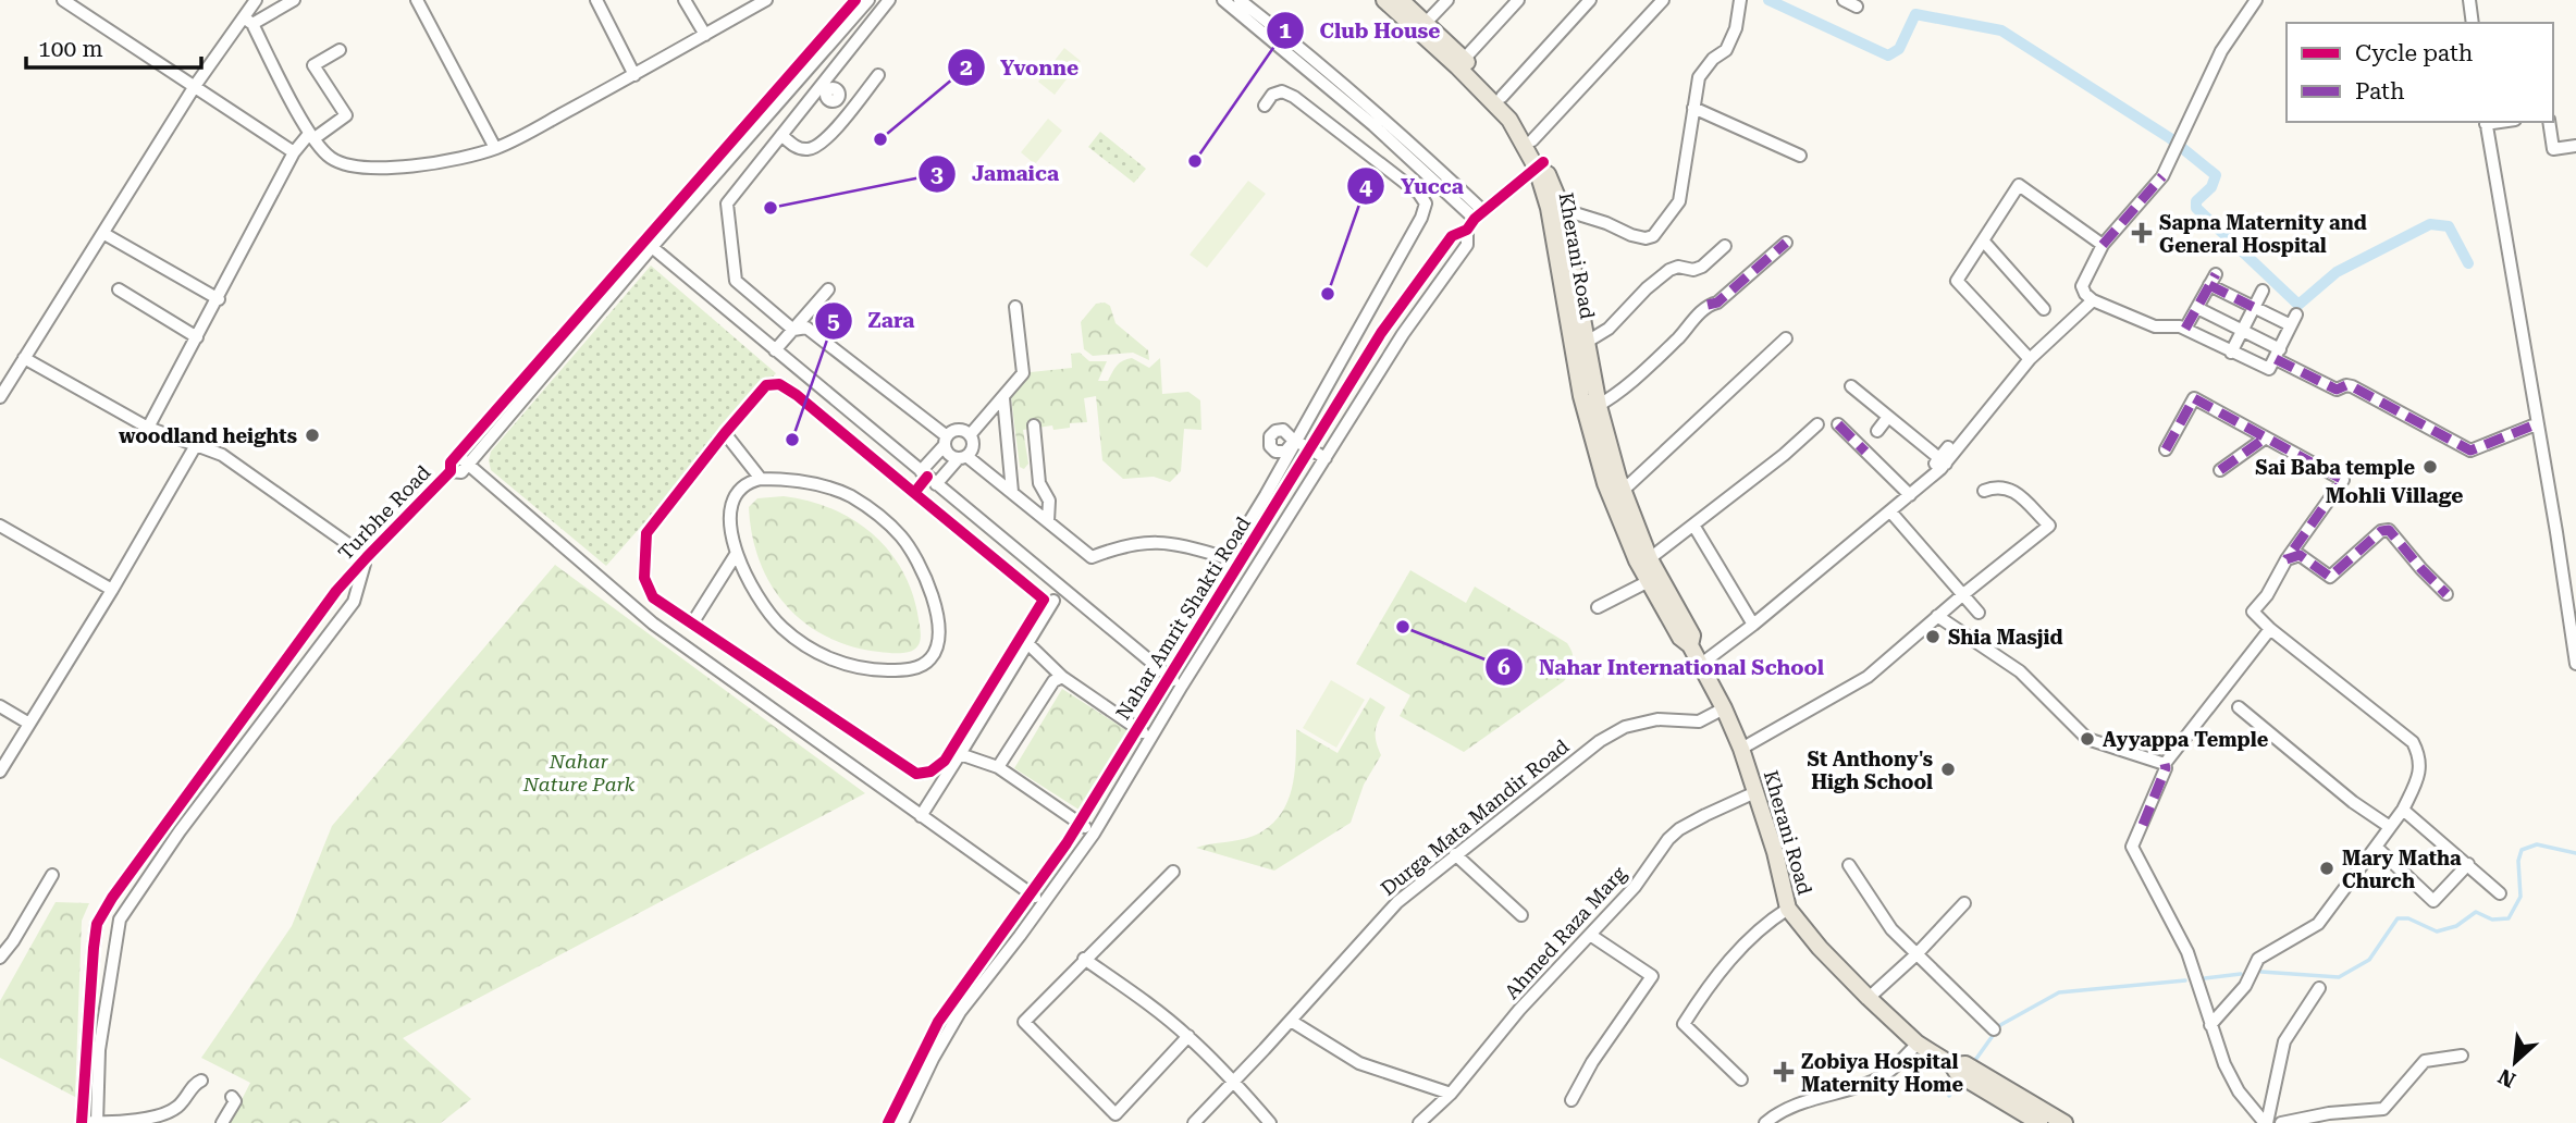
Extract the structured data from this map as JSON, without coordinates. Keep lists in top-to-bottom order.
{
  "streets": {
    "main road": ["Kherani Road"],
    "street": [
      "Turbhe Road",
      "Nahar Amrit Shakti Road",
      "Durga Mata Mandir Road",
      "Ahmed Raza Marg"
    ]
  },
  "crossings": [
    ["Kherani Road", "Nahar Amrit Shakti Road"],
    ["Kherani Road", "Durga Mata Mandir Road"],
    ["Kherani Road", "Ahmed Raza Marg"]
  ],
  "districts": ["Mohli Village"],
  "parks": ["Nahar Nature Park"],
  "places": {
    "other": [
      "Yvonne",
      "Club House",
      "Jamaica",
      "Yucca",
      "woodland heights",
      "Zara",
      "Sai Baba temple",
      "Nahar International School",
      "Shia Masjid",
      "Ayyappa Temple",
      "St Anthony's High School",
      "Mary Matha Church"
    ],
    "health": ["Sapna Maternity and General Hospital", "Zobiya Hospital Maternity Home"]
  },
  "legend": ["Cycle path", "Path"],
  "scale_bar": "100 m",
  "north": "bottom left"
}
